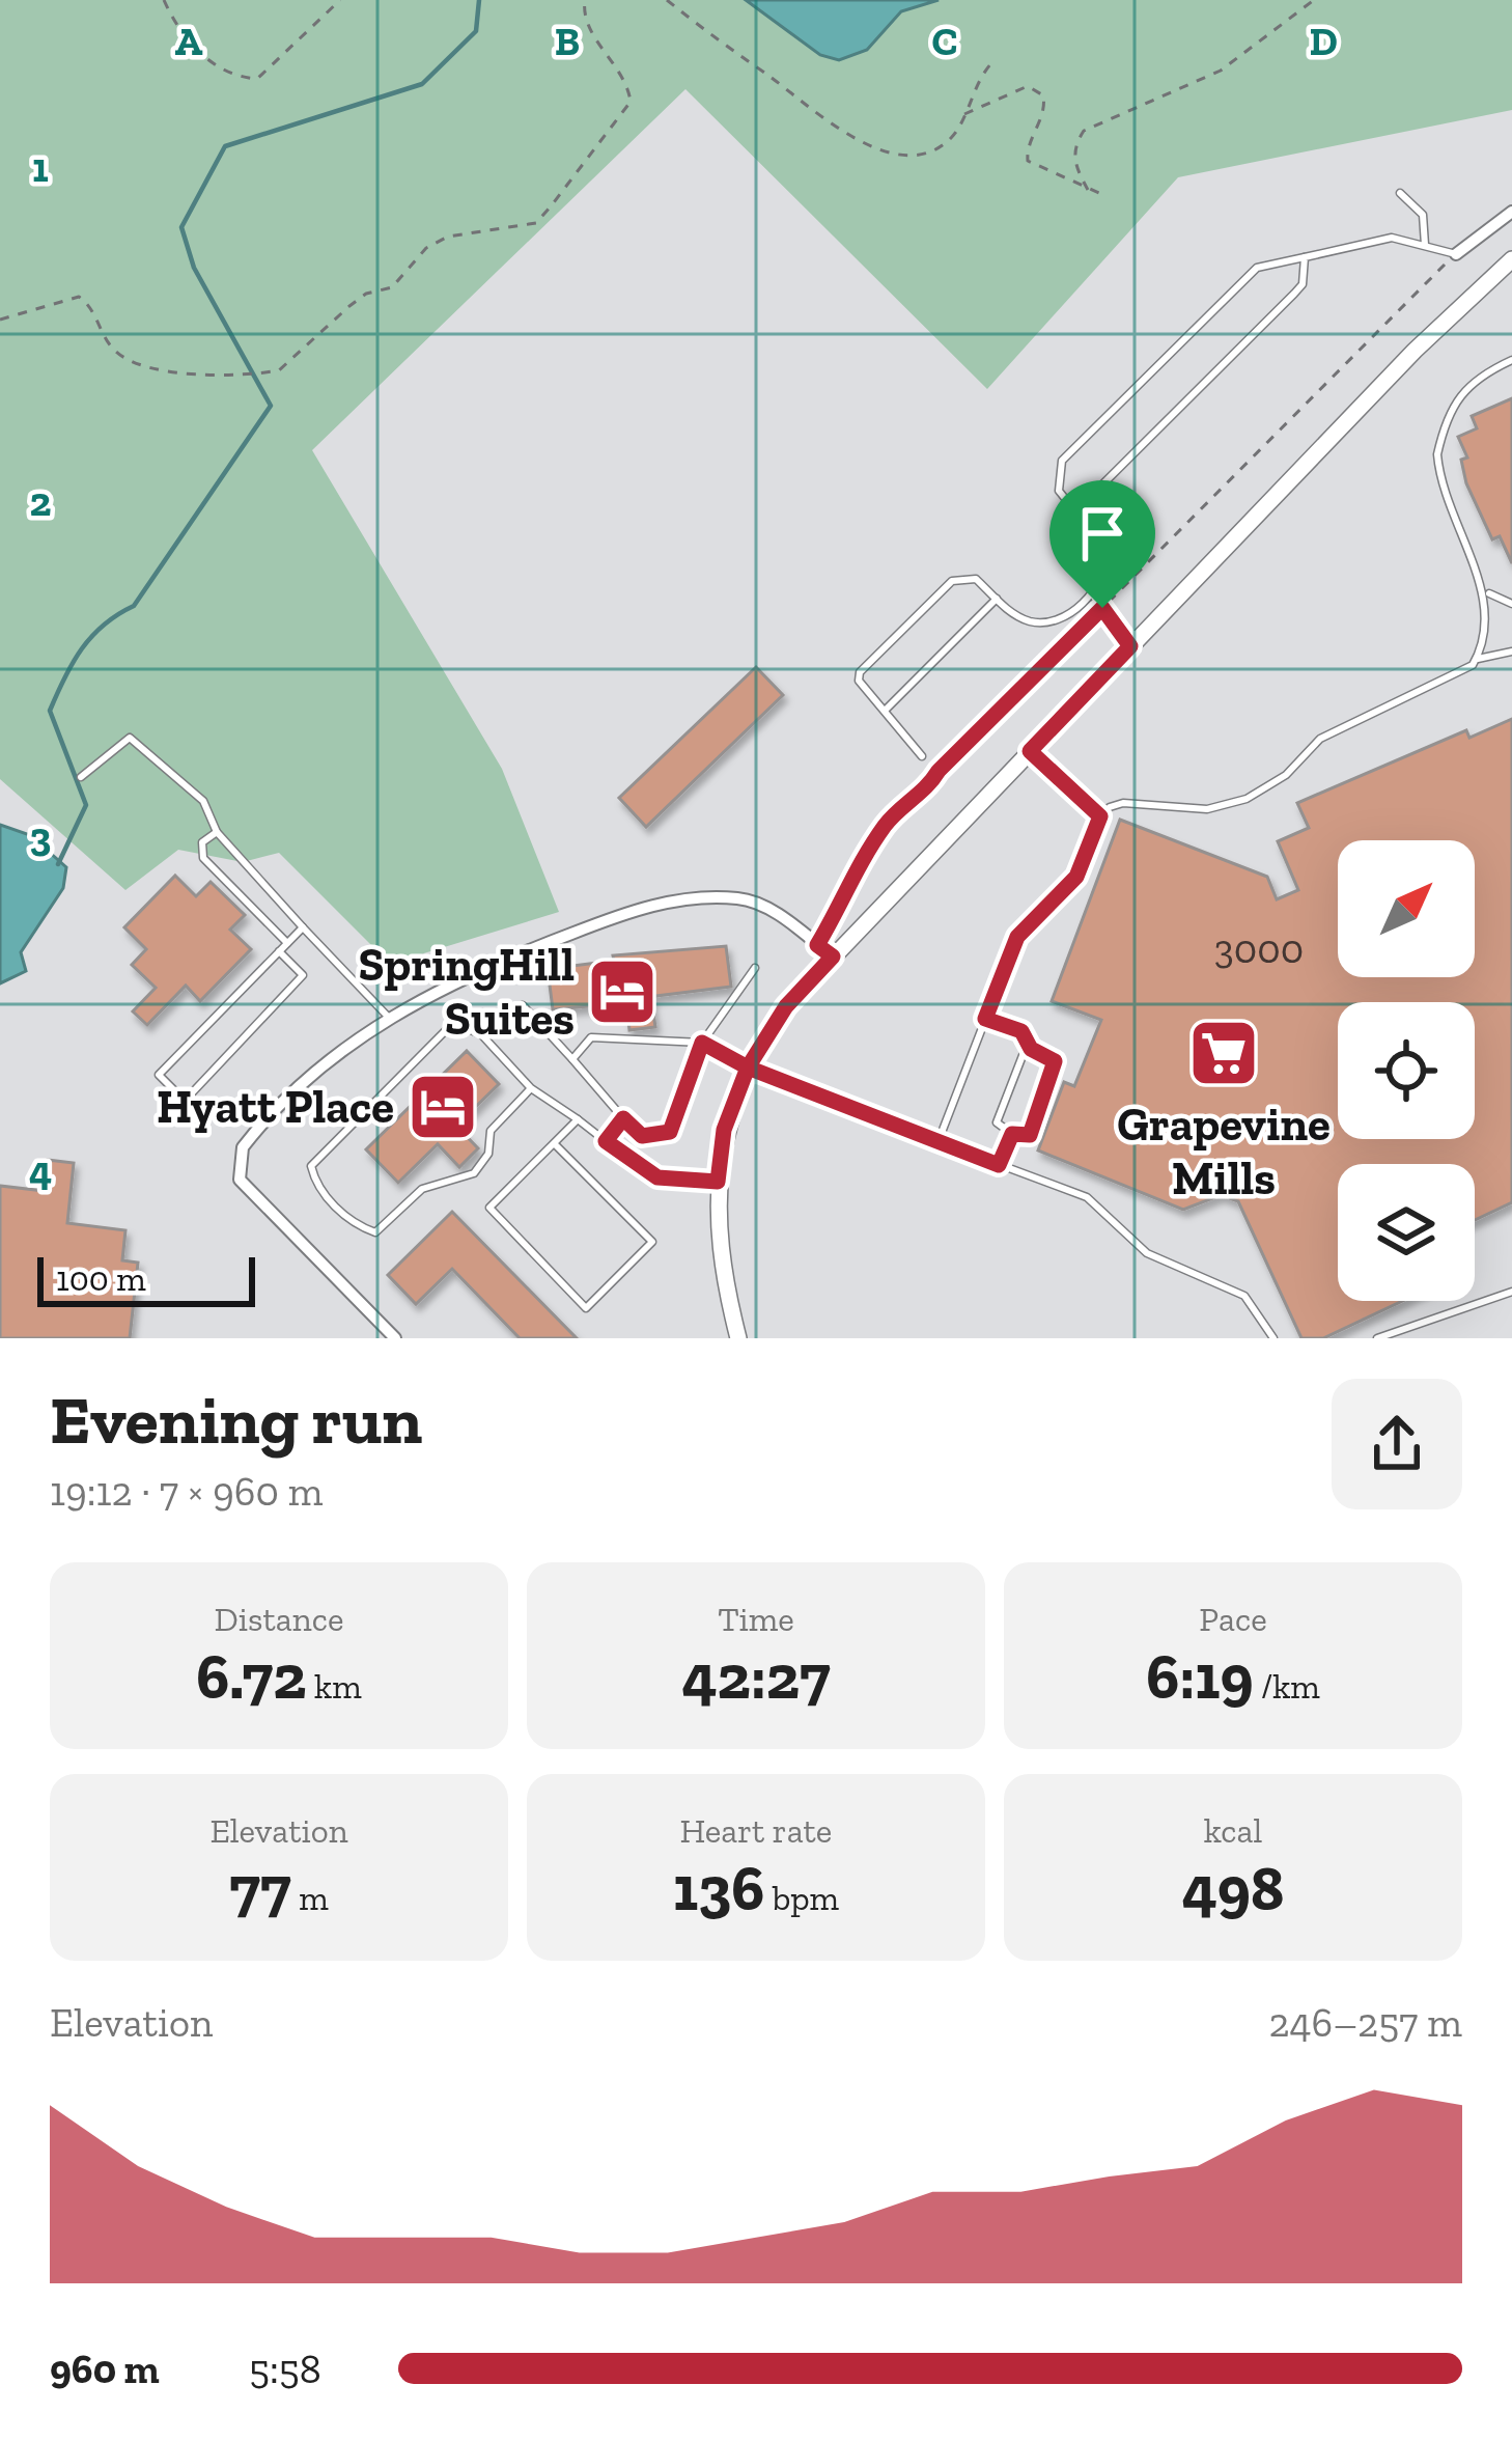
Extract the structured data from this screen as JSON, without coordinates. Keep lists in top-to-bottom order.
{
  "places": {
    "hotel": ["SpringHill Suites", "Hyatt Place"],
    "supermarket": ["Grapevine Mills"]
  },
  "house_numbers": ["3000"],
  "scale_bar": "100 m",
  "north": "top right",
  "page": {
    "scale": "100 m",
    "heading": ["Evening run", "19:12 · 7 × 960 m"],
    "stats": [
      ["Distance", "6.72 km"],
      ["Time", "42:27"],
      ["Pace", "6:19 /km"],
      ["Elevation", "77 m"],
      ["Heart rate", "136 bpm"],
      ["kcal", "498"]
    ],
    "chart": ["Elevation", "246–257 m"],
    "list": [
      {
        "name": "960 m",
        "note": "5:58"
      }
    ]
  },
  "grid": {
    "columns": [
      "A",
      "B",
      "C",
      "D"
    ],
    "rows": [
      "1",
      "2",
      "3",
      "4"
    ]
  }
}
